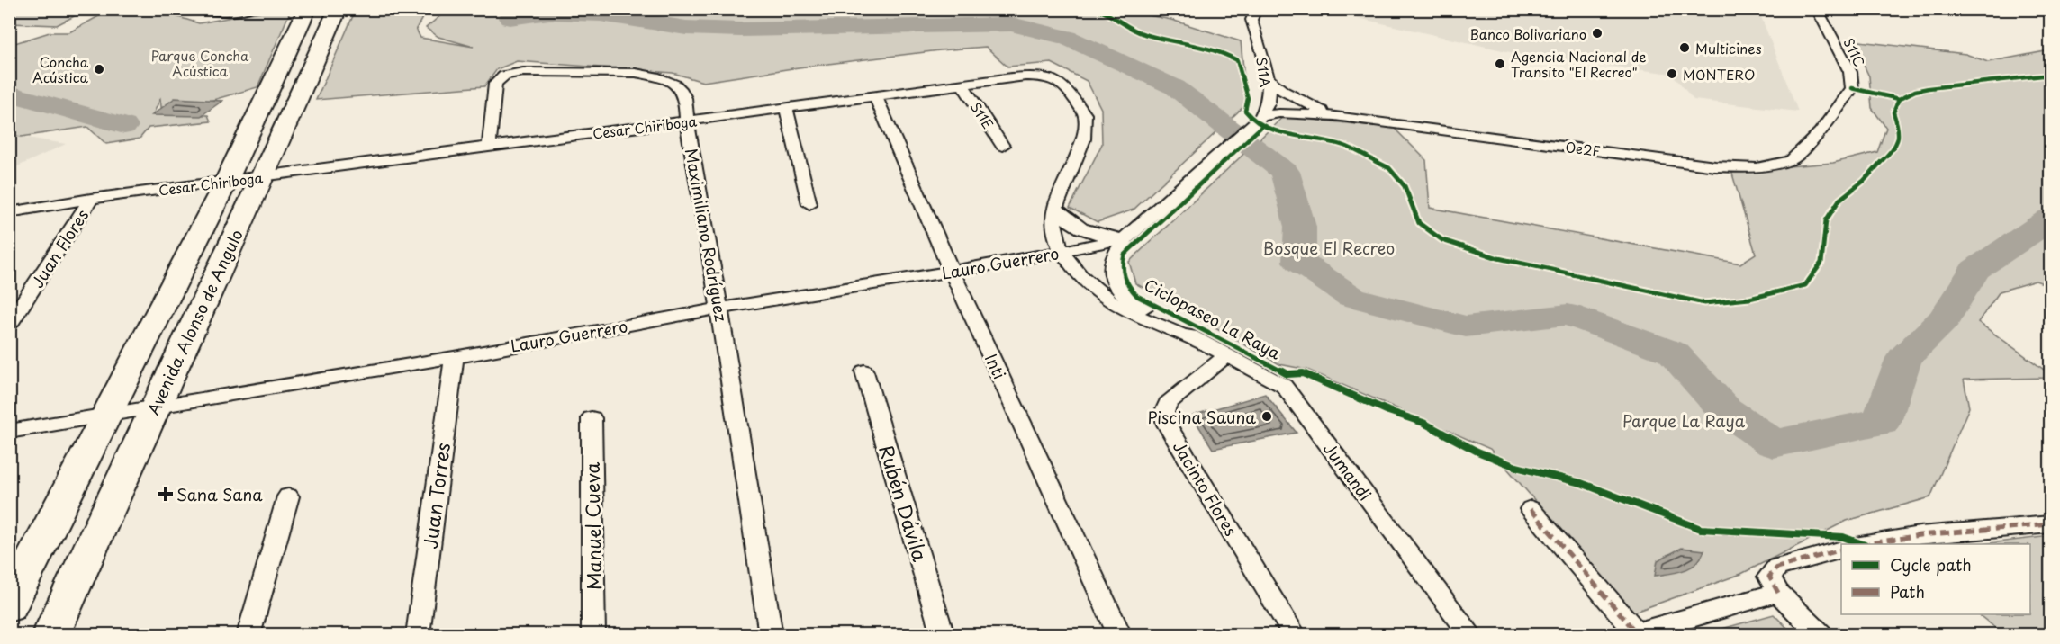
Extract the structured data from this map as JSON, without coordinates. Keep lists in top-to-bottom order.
{
  "streets": {
    "main road": ["Avenida Alonso de Angulo"],
    "street": [
      "S11C",
      "S11A",
      "S11E",
      "Cesar Chiriboga",
      "Oe2F",
      "Maximiliano Rodríguez",
      "Juan Flores",
      "Lauro Guerrero",
      "Inti",
      "Jumandi",
      "Jacinto Flores",
      "Juan Torres",
      "Rubén Dávila",
      "Manuel Cueva"
    ],
    "cycle path": ["Ciclopaseo La Raya"]
  },
  "crossings": [
    ["S11C", "Oe2F"],
    ["S11A", "Oe2F"],
    ["S11E", "Cesar Chiriboga"],
    ["Cesar Chiriboga", "Maximiliano Rodríguez"],
    ["Cesar Chiriboga", "Juan Flores"],
    ["Cesar Chiriboga", "Avenida Alonso de Angulo"],
    ["Cesar Chiriboga", "Inti"],
    ["Cesar Chiriboga", "Jumandi"],
    ["Maximiliano Rodríguez", "Lauro Guerrero"],
    ["Lauro Guerrero", "Avenida Alonso de Angulo"],
    ["Lauro Guerrero", "Inti"],
    ["Lauro Guerrero", "Jumandi"],
    ["Lauro Guerrero", "Juan Torres"],
    ["Jumandi", "Jacinto Flores"]
  ],
  "parks": ["Parque Concha Acústica", "Bosque El Recreo", "Parque La Raya"],
  "places": {
    "other": [
      "Banco Bolivariano",
      "Multicines",
      "Agencia Nacional de Transito \"El Recreo\"",
      "Concha Acústica",
      "MONTERO",
      "Piscina Sauna"
    ],
    "health": ["Sana Sana"]
  },
  "legend": ["Cycle path", "Path"]
}
